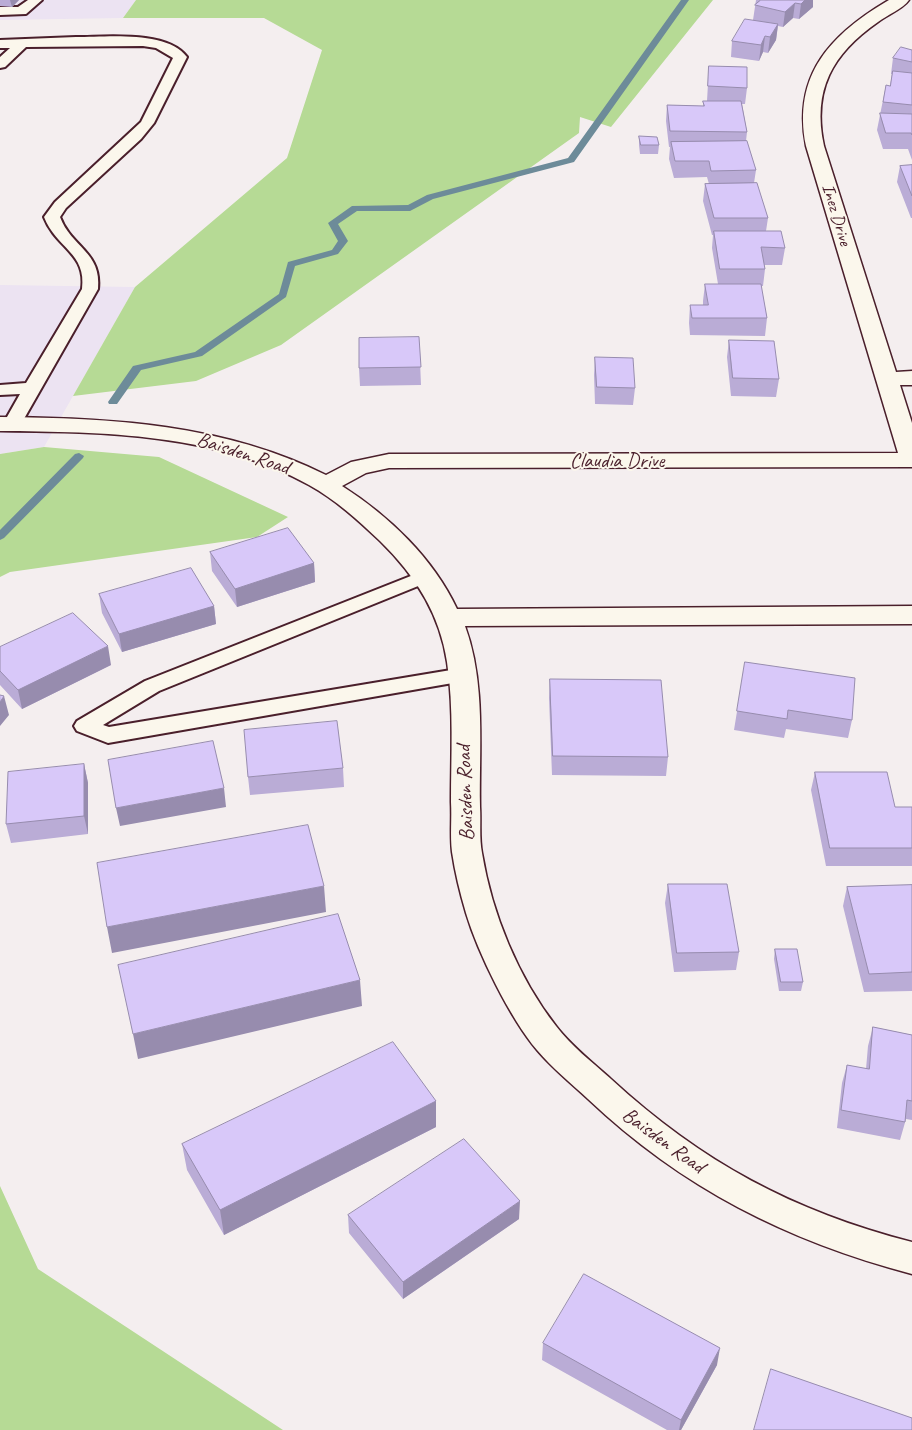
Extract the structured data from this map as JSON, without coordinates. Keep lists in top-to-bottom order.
{
  "streets": {
    "street": ["Inez Drive", "Baisden Road", "Claudia Drive"]
  },
  "crossings": [
    ["Inez Drive", "Claudia Drive"],
    ["Baisden Road", "Claudia Drive"]
  ]
}
